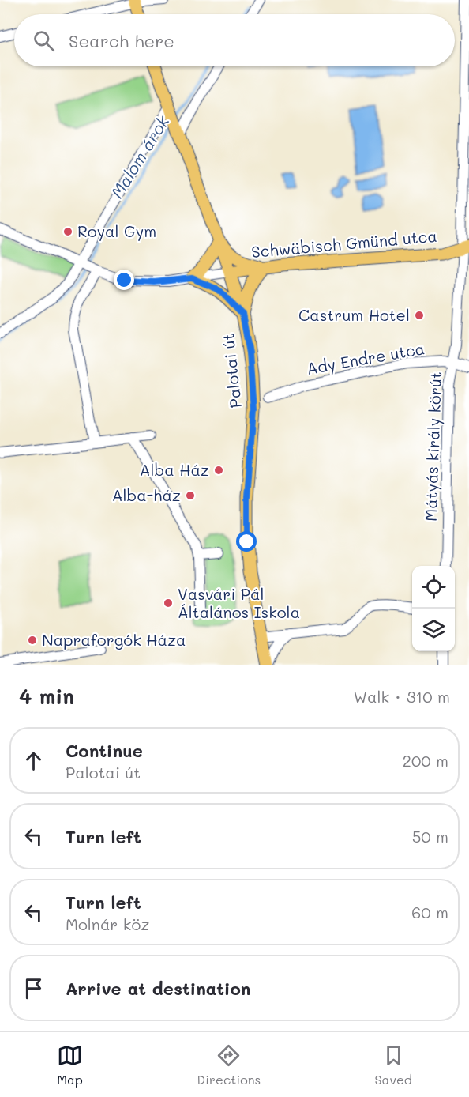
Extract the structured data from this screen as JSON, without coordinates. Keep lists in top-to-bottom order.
{
  "streets": {
    "main road": ["Schwäbisch Gmünd utca", "Palotai út"],
    "street": ["Ady Endre utca", "Mátyás király körút"]
  },
  "crossings": [
    ["Schwäbisch Gmünd utca", "Palotai út"],
    ["Schwäbisch Gmünd utca", "Mátyás király körút"],
    ["Ady Endre utca", "Mátyás király körút"]
  ],
  "water": ["Malom árok"],
  "places": [
    "Royal Gym",
    "Castrum Hotel",
    "Alba Ház",
    "Alba-ház",
    "Vasvári Pál Általános Iskola",
    "Napraforgók Háza"
  ],
  "page": {
    "search": "Search here",
    "heading": ["4 min", "Walk · 310 m"],
    "list": [
      ["Continue", "Palotai út", "200 m"],
      ["Turn left", "50 m"],
      ["Turn left", "Molnár köz", "60 m"],
      "Arrive at destination"
    ],
    "nav": ["Map", "Directions", "Saved"]
  }
}
